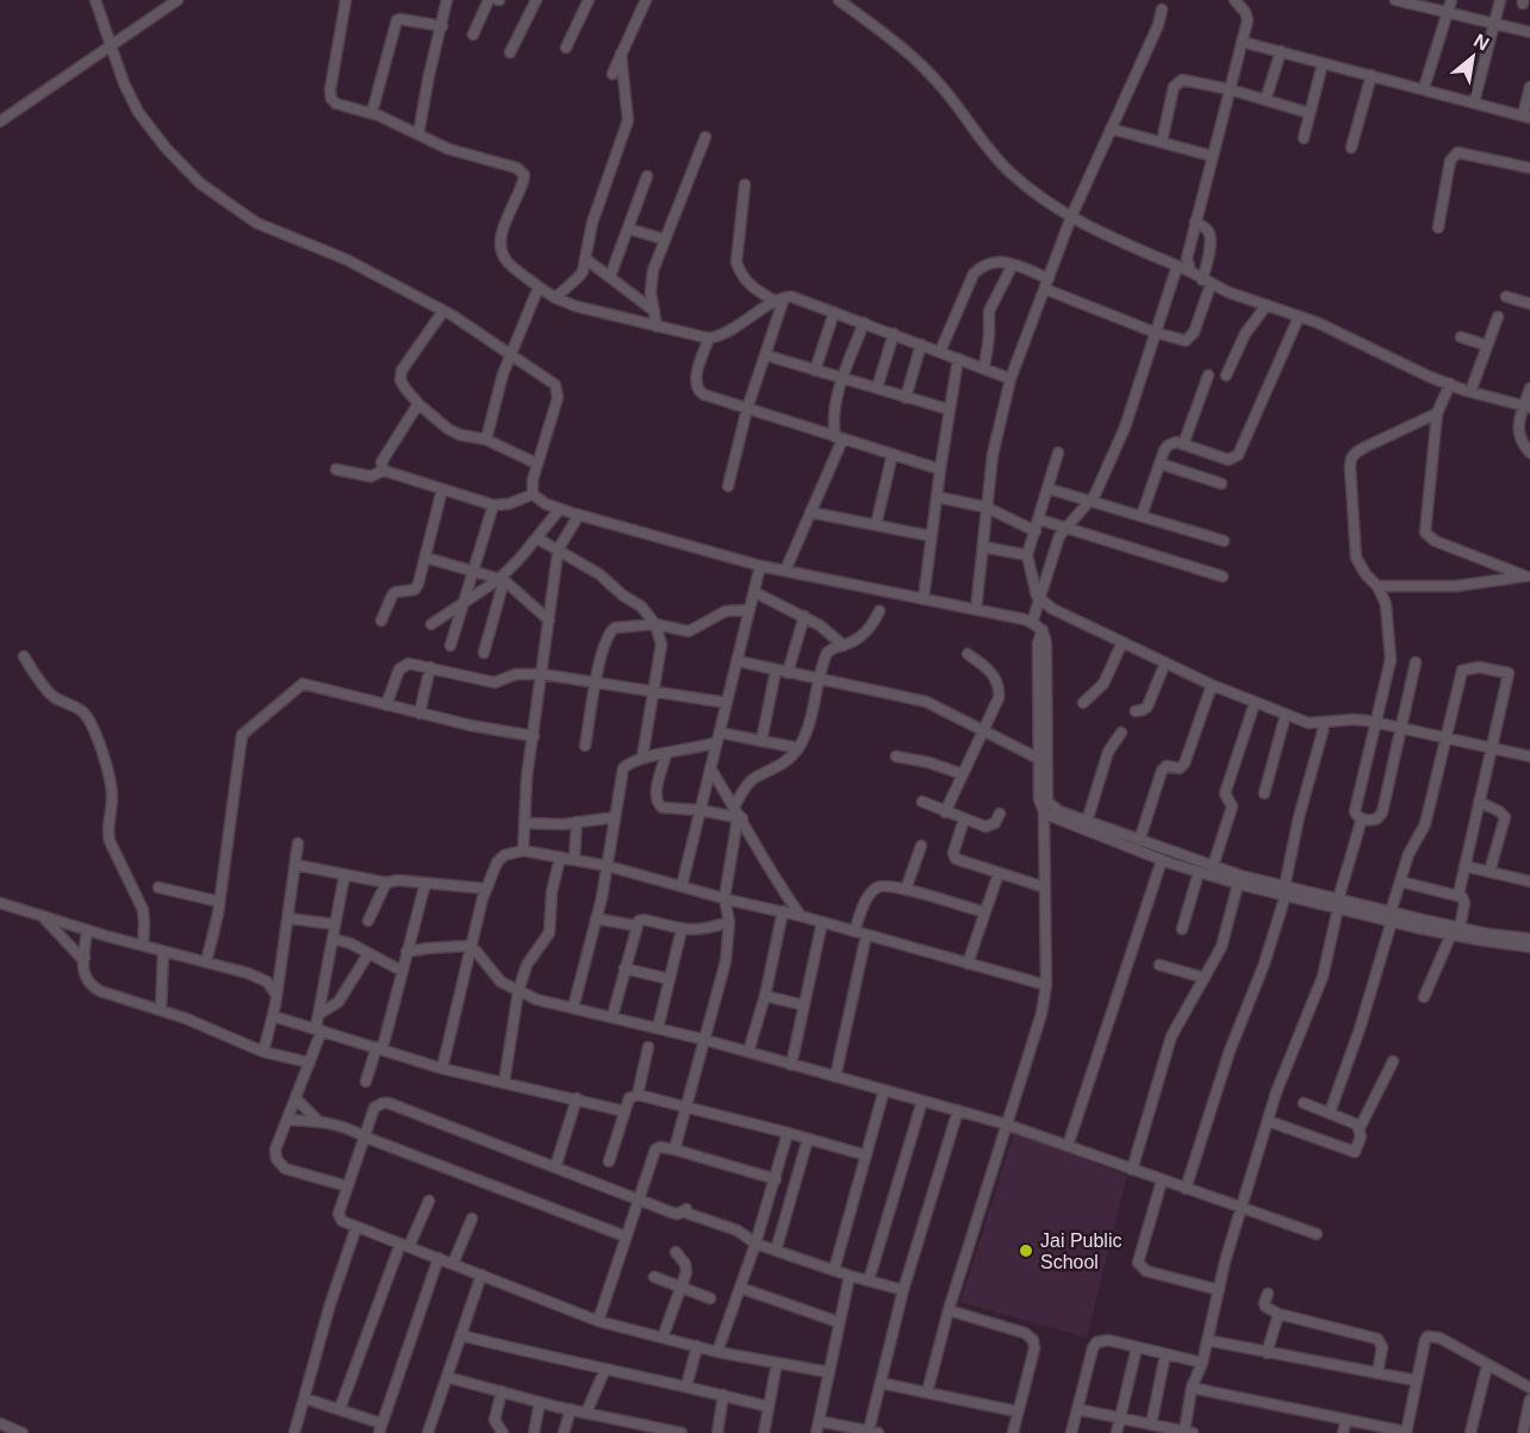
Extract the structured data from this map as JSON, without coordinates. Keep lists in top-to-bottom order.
{
  "places": ["Jai Public School"],
  "north": "top right"
}
